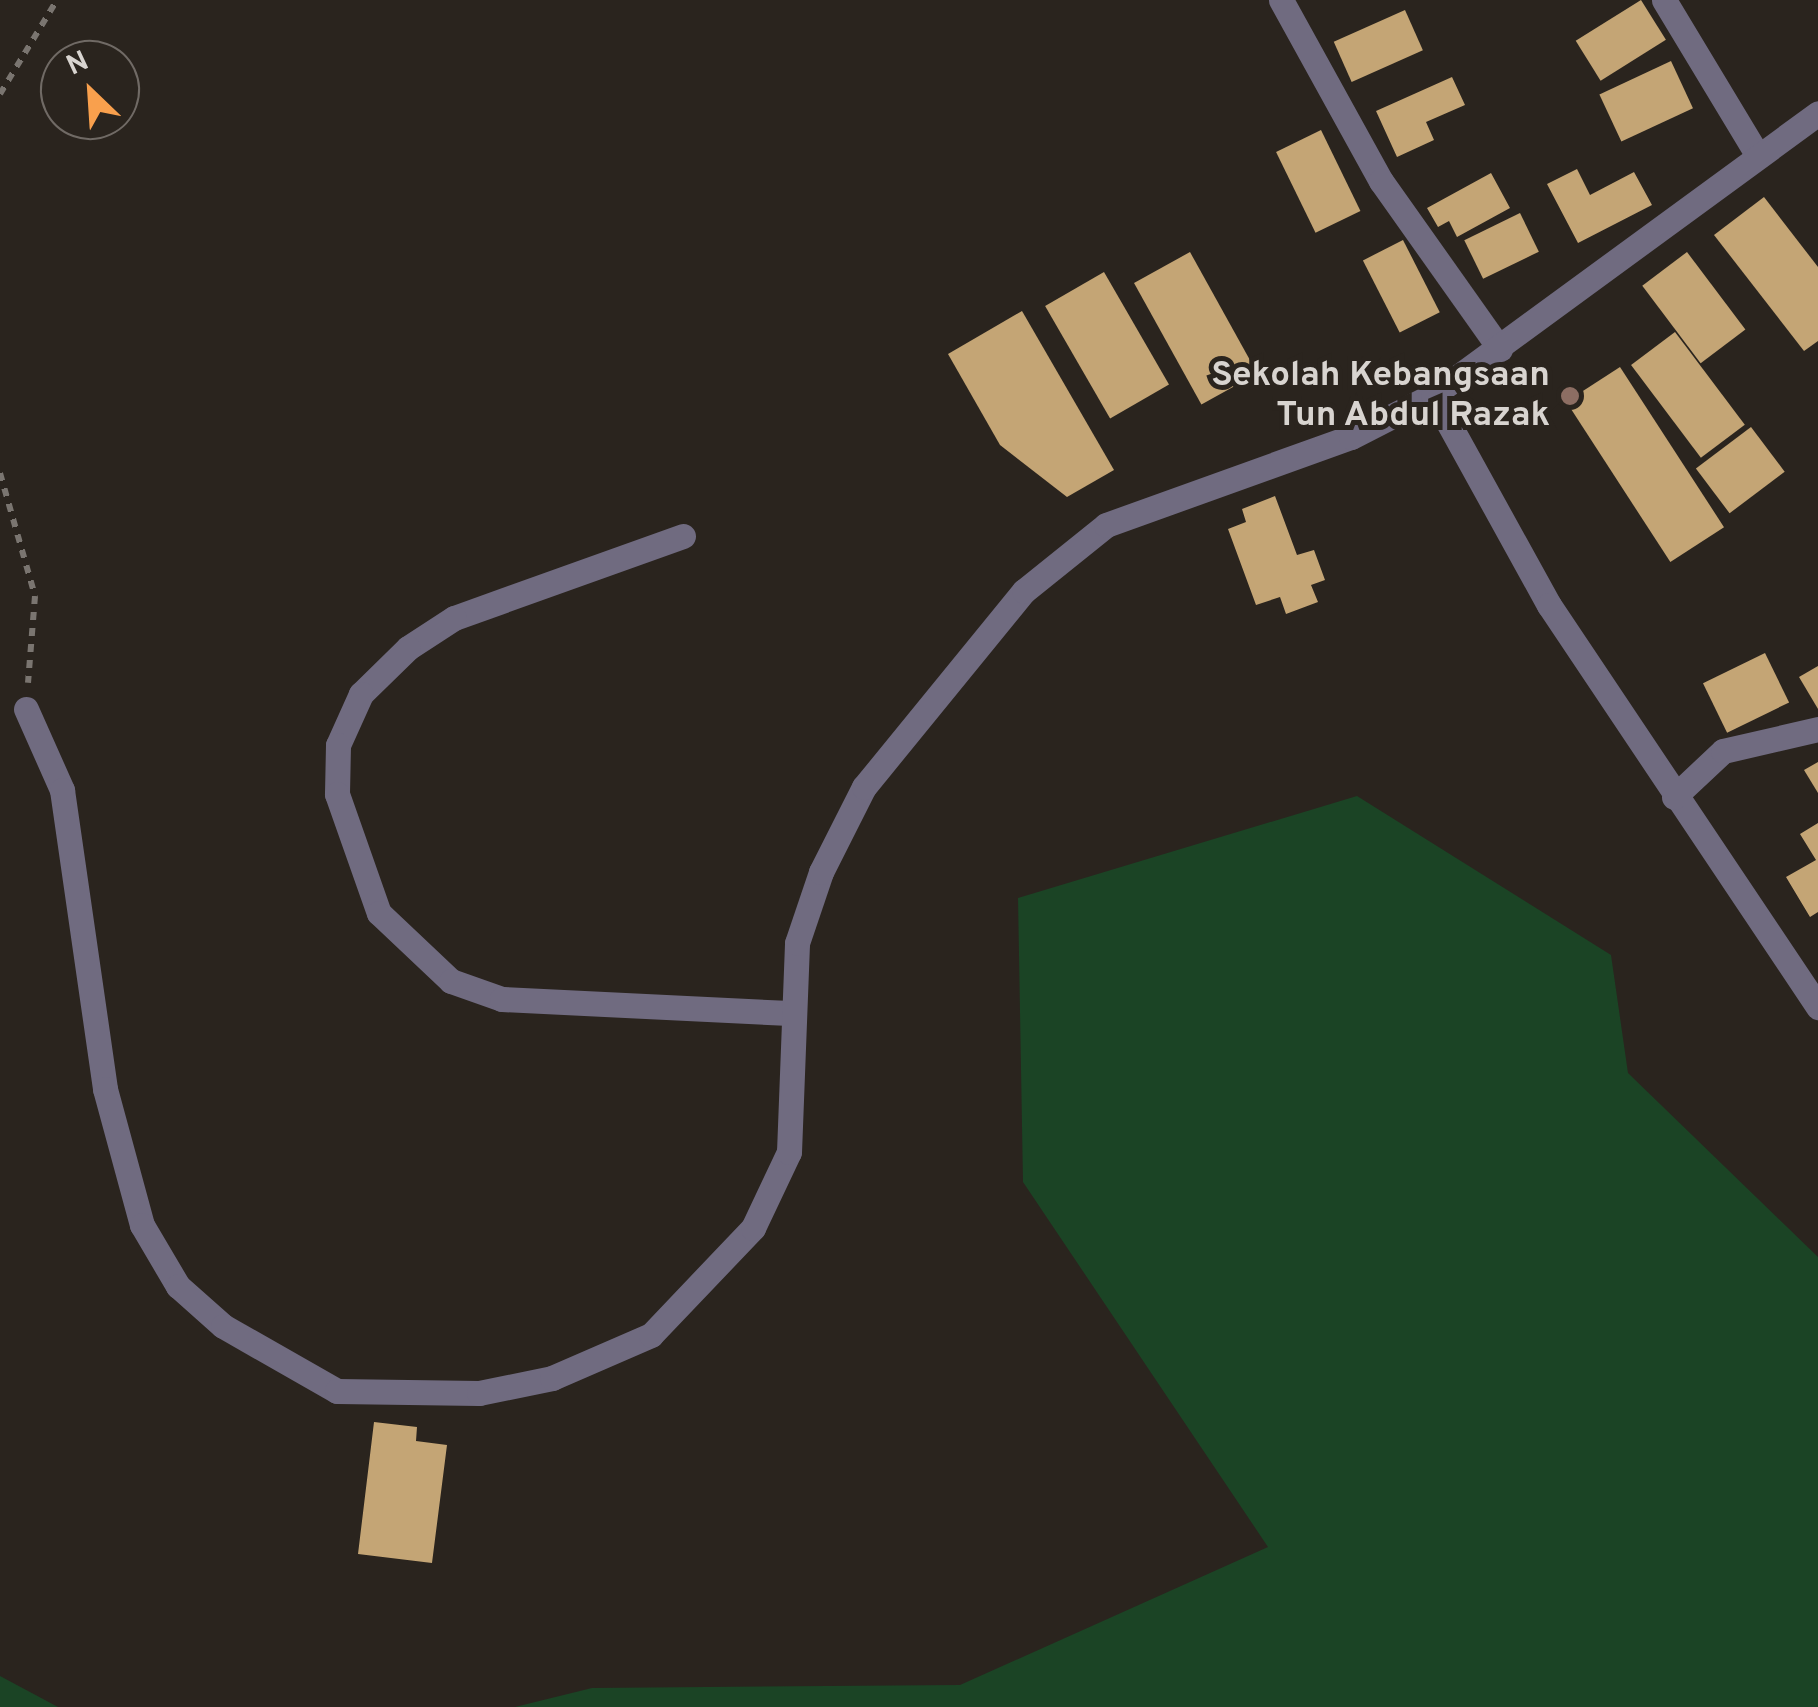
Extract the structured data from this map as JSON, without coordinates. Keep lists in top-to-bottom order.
{
  "places": ["Sekolah Kebangsaan Tun Abdul Razak"],
  "north": "top left"
}
